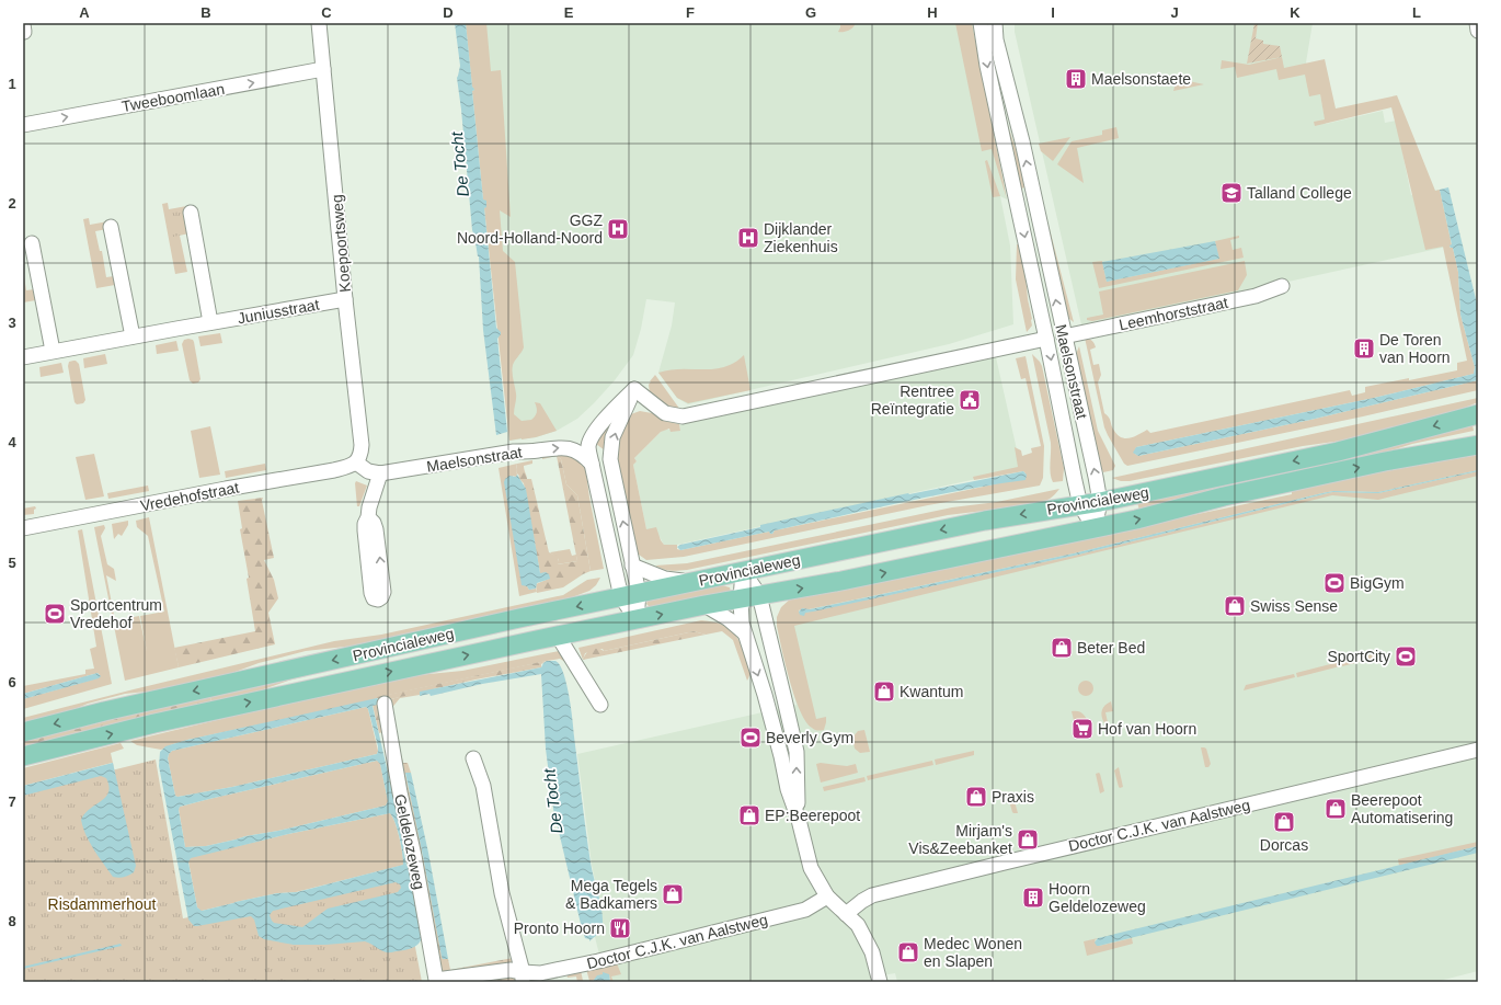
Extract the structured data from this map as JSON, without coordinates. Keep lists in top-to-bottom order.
{
  "streets": {
    "main road": ["Provincialeweg"],
    "street": [
      "Tweeboomlaan",
      "Koepoortsweg",
      "Juniusstraat",
      "Leemhorststraat",
      "Maelsonstraat",
      "Vredehofstraat",
      "Doctor C.J.K. van Aalstweg",
      "Geldelozeweg"
    ]
  },
  "crossings": [
    ["Tweeboomlaan", "Koepoortsweg"],
    ["Koepoortsweg", "Juniusstraat"],
    ["Koepoortsweg", "Vredehofstraat"],
    ["Leemhorststraat", "Maelsonstraat"],
    ["Maelsonstraat", "Provincialeweg"],
    ["Doctor C.J.K. van Aalstweg", "Geldelozeweg"]
  ],
  "one_way": ["Tweeboomlaan"],
  "water": ["De Tocht"],
  "parks": ["Risdammerhout"],
  "places": {
    "building": ["Maelsonstaete", "De Toren van Hoorn", "Hoorn Geldelozeweg"],
    "school or university": ["Talland College"],
    "hospital": ["GGZ Noord-Holland-Noord", "Dijklander Ziekenhuis"],
    "public building": ["Rentree Reïntegratie"],
    "sports": [
      "BigGym",
      "Sportcentrum Vredehof",
      "SportCity",
      "Beverly Gym"
    ],
    "shop": [
      "Swiss Sense",
      "Beter Bed",
      "Kwantum",
      "Praxis",
      "Beerepoot Automatisering",
      "EP:Beerepoot",
      "Dorcas",
      "Mirjam's Vis&Zeebanket",
      "Mega Tegels & Badkamers",
      "Medec Wonen en Slapen"
    ],
    "supermarket": ["Hof van Hoorn"],
    "restaurant": ["Pronto Hoorn"]
  },
  "grid": {
    "columns": [
      "A",
      "B",
      "C",
      "D",
      "E",
      "F",
      "G",
      "H",
      "I",
      "J",
      "K",
      "L"
    ],
    "rows": [
      "1",
      "2",
      "3",
      "4",
      "5",
      "6",
      "7",
      "8"
    ]
  }
}
